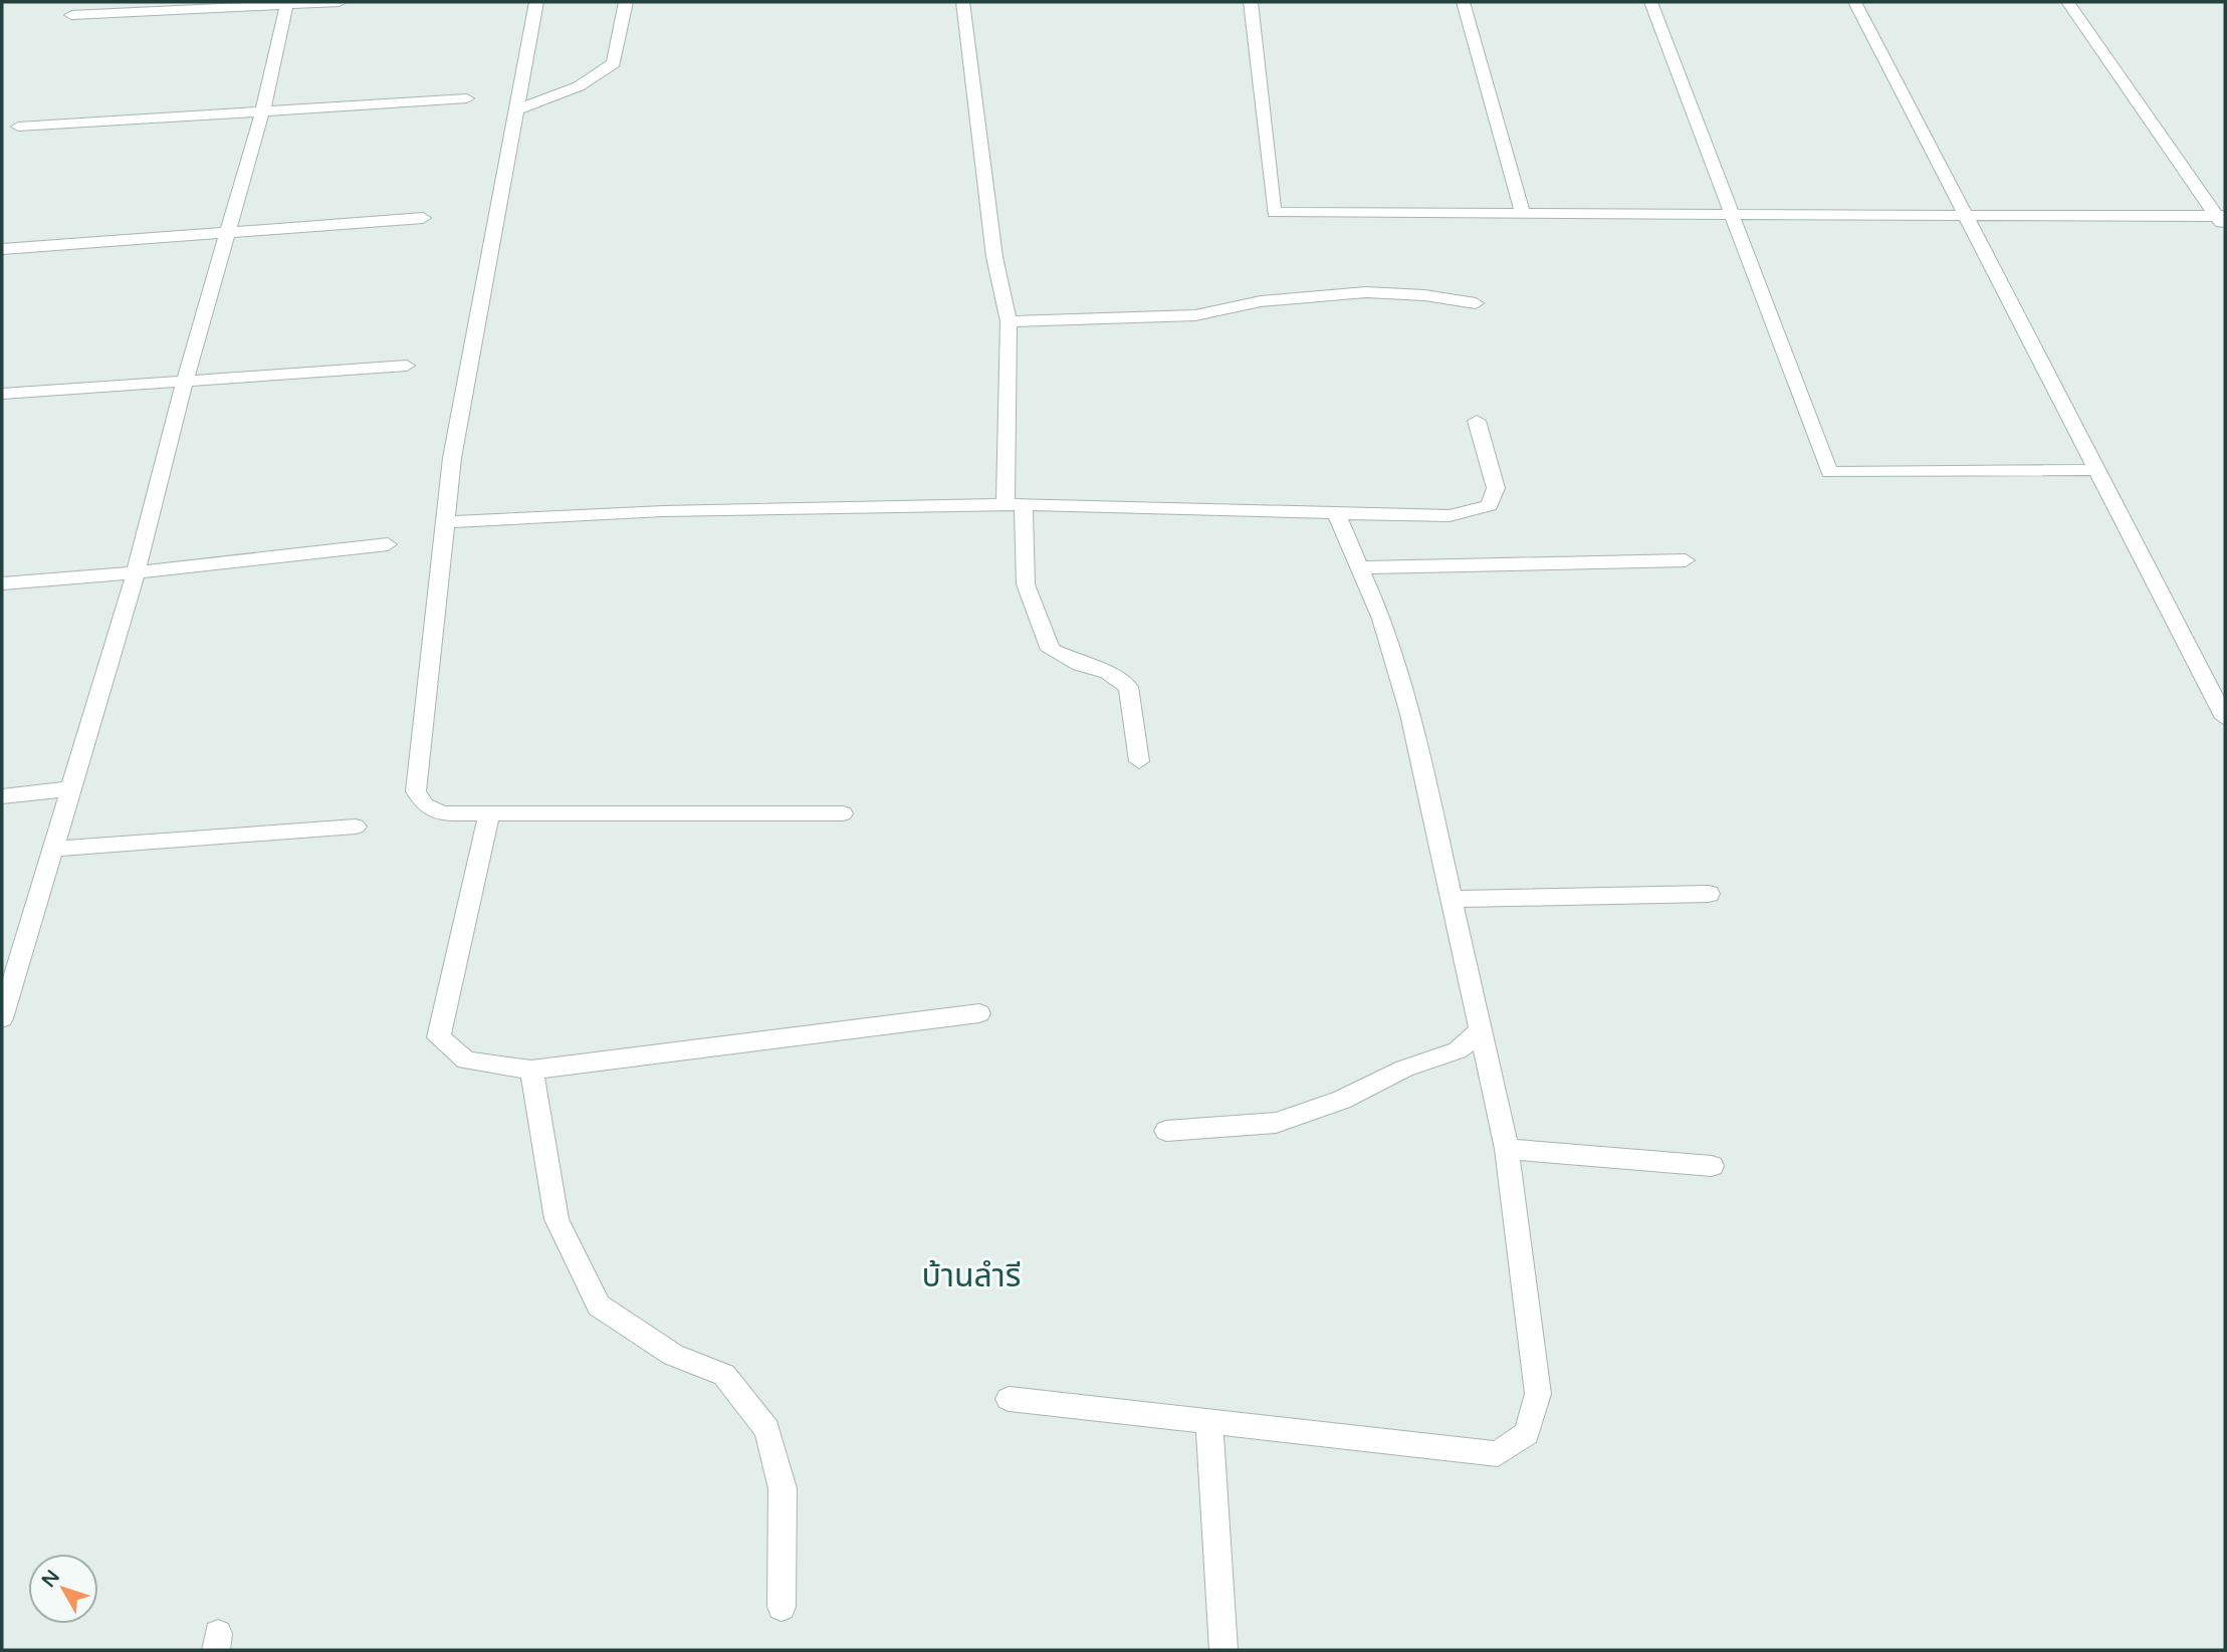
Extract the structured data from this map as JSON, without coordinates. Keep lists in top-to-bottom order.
{
  "districts": ["บ้านลำรี"],
  "north": "top left"
}
